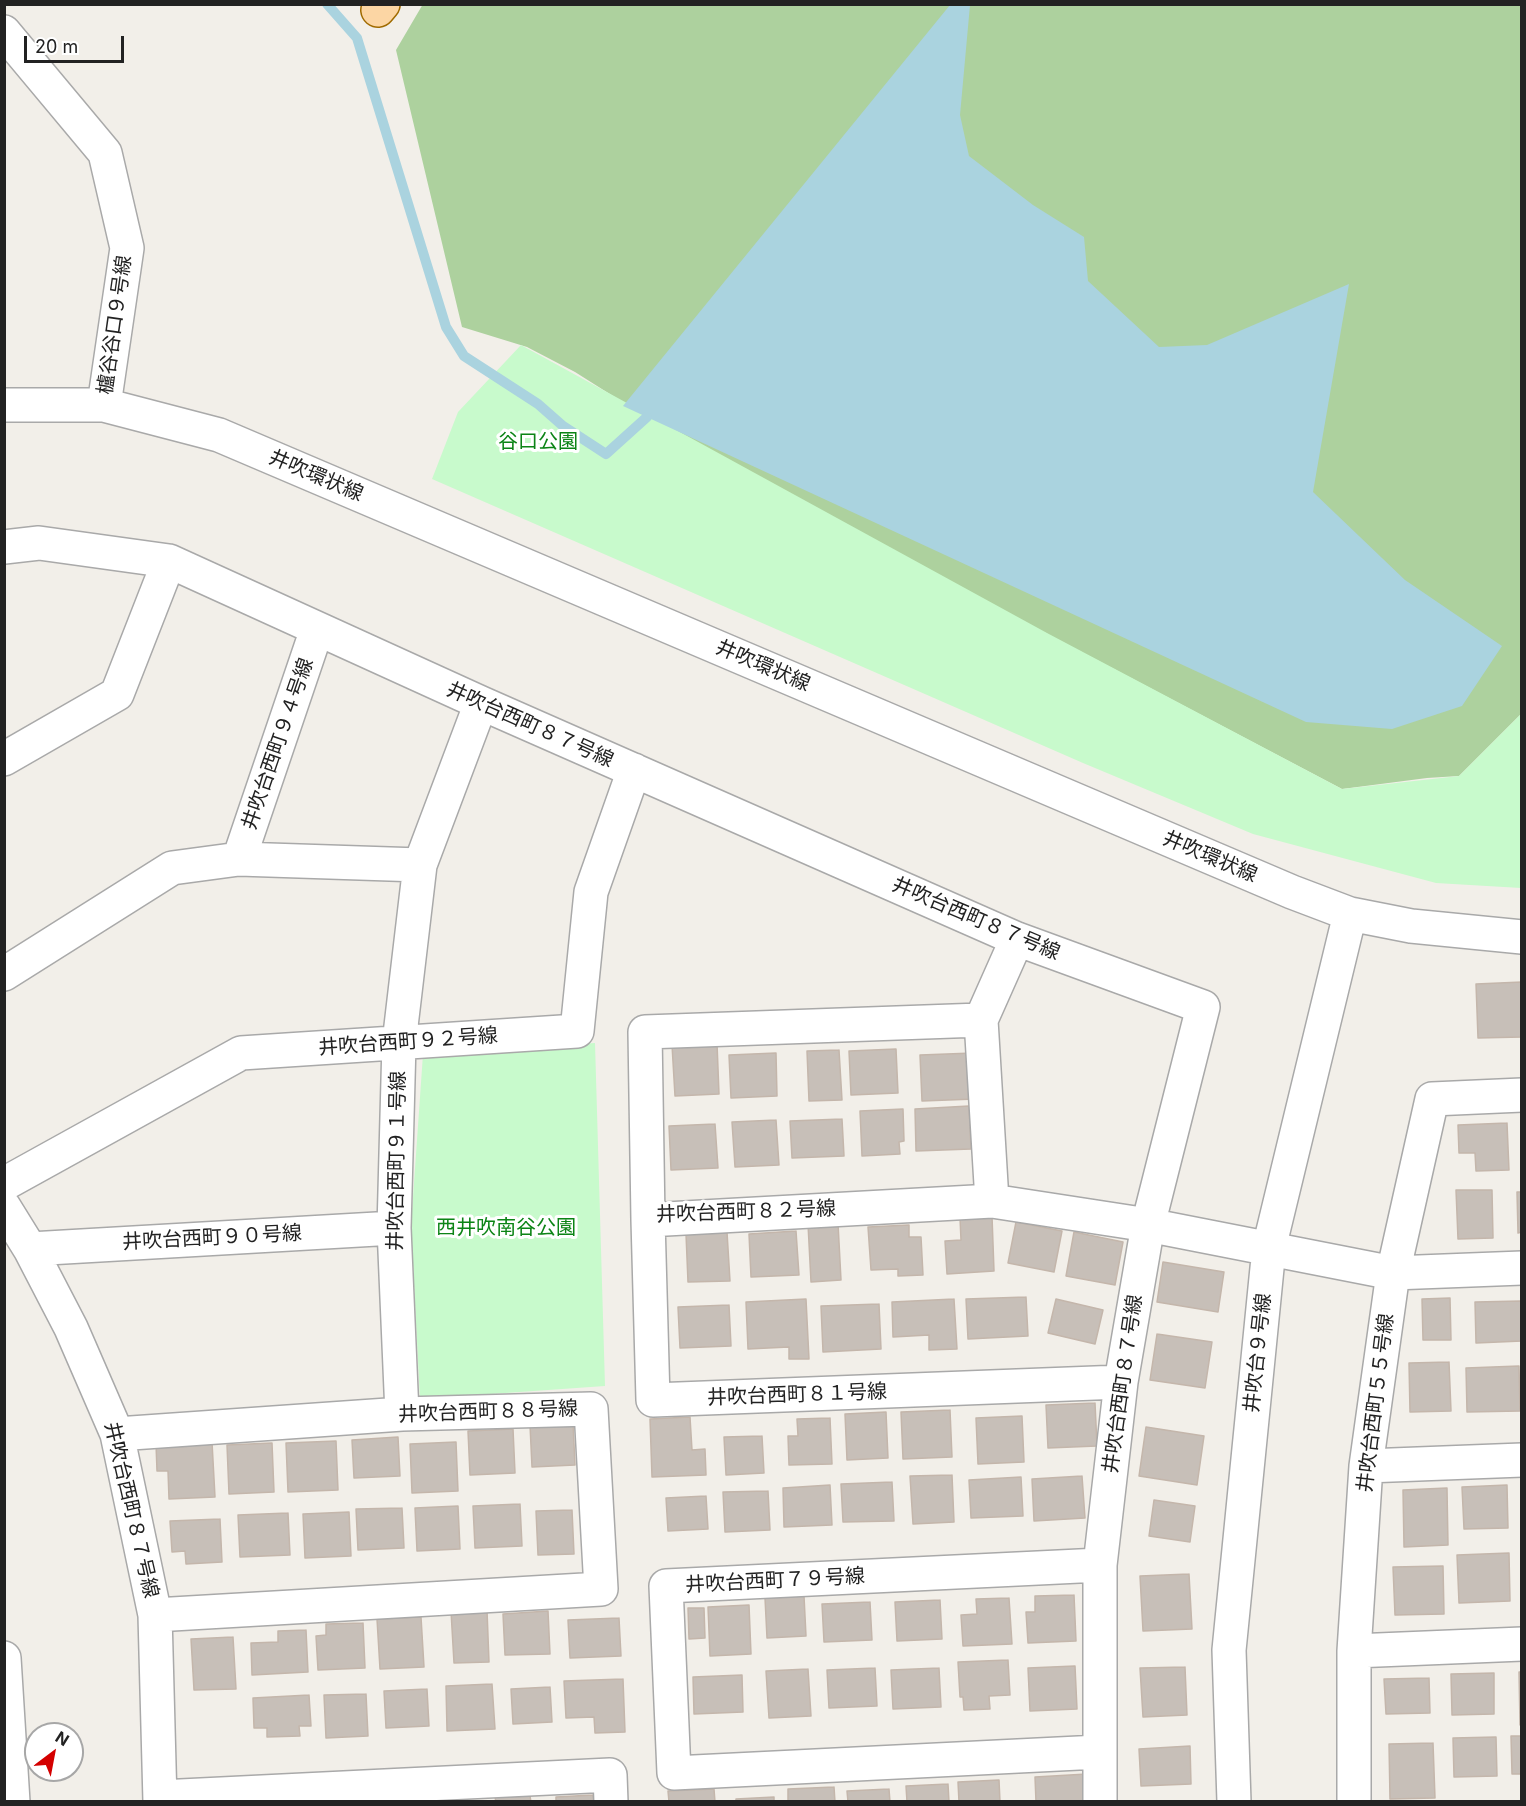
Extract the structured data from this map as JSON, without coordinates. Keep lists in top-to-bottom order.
{
  "streets": {
    "street": [
      "櫨谷谷口９号線",
      "井吹環状線",
      "井吹台西町８７号線",
      "井吹台西町９４号線",
      "井吹台西町９２号線",
      "井吹台西町９１号線",
      "井吹台西町８２号線",
      "井吹台西町９０号線",
      "井吹台９号線",
      "井吹台西町８１号線",
      "井吹台西町５５号線",
      "井吹台西町８８号線",
      "井吹台西町７９号線"
    ]
  },
  "crossings": [
    ["櫨谷谷口９号線", "井吹環状線"],
    ["井吹環状線", "井吹台９号線"],
    ["井吹台西町８７号線", "井吹台西町９４号線"],
    ["井吹台西町８７号線", "井吹台西町９２号線"],
    ["井吹台西町８７号線", "井吹台西町９１号線"],
    ["井吹台西町８７号線", "井吹台西町８２号線"],
    ["井吹台西町８７号線", "井吹台西町９０号線"],
    ["井吹台西町８７号線", "井吹台西町８１号線"],
    ["井吹台西町８７号線", "井吹台西町８８号線"],
    ["井吹台西町８７号線", "井吹台西町７９号線"],
    ["井吹台西町９２号線", "井吹台西町９１号線"],
    ["井吹台西町９１号線", "井吹台西町９０号線"],
    ["井吹台西町９１号線", "井吹台西町８８号線"],
    ["井吹台西町８２号線", "井吹台９号線"],
    ["井吹台西町８２号線", "井吹台西町８１号線"],
    ["井吹台西町８２号線", "井吹台西町５５号線"]
  ],
  "parks": ["谷口公園", "西井吹南谷公園"],
  "scale_bar": "20 m",
  "north": "top right"
}
